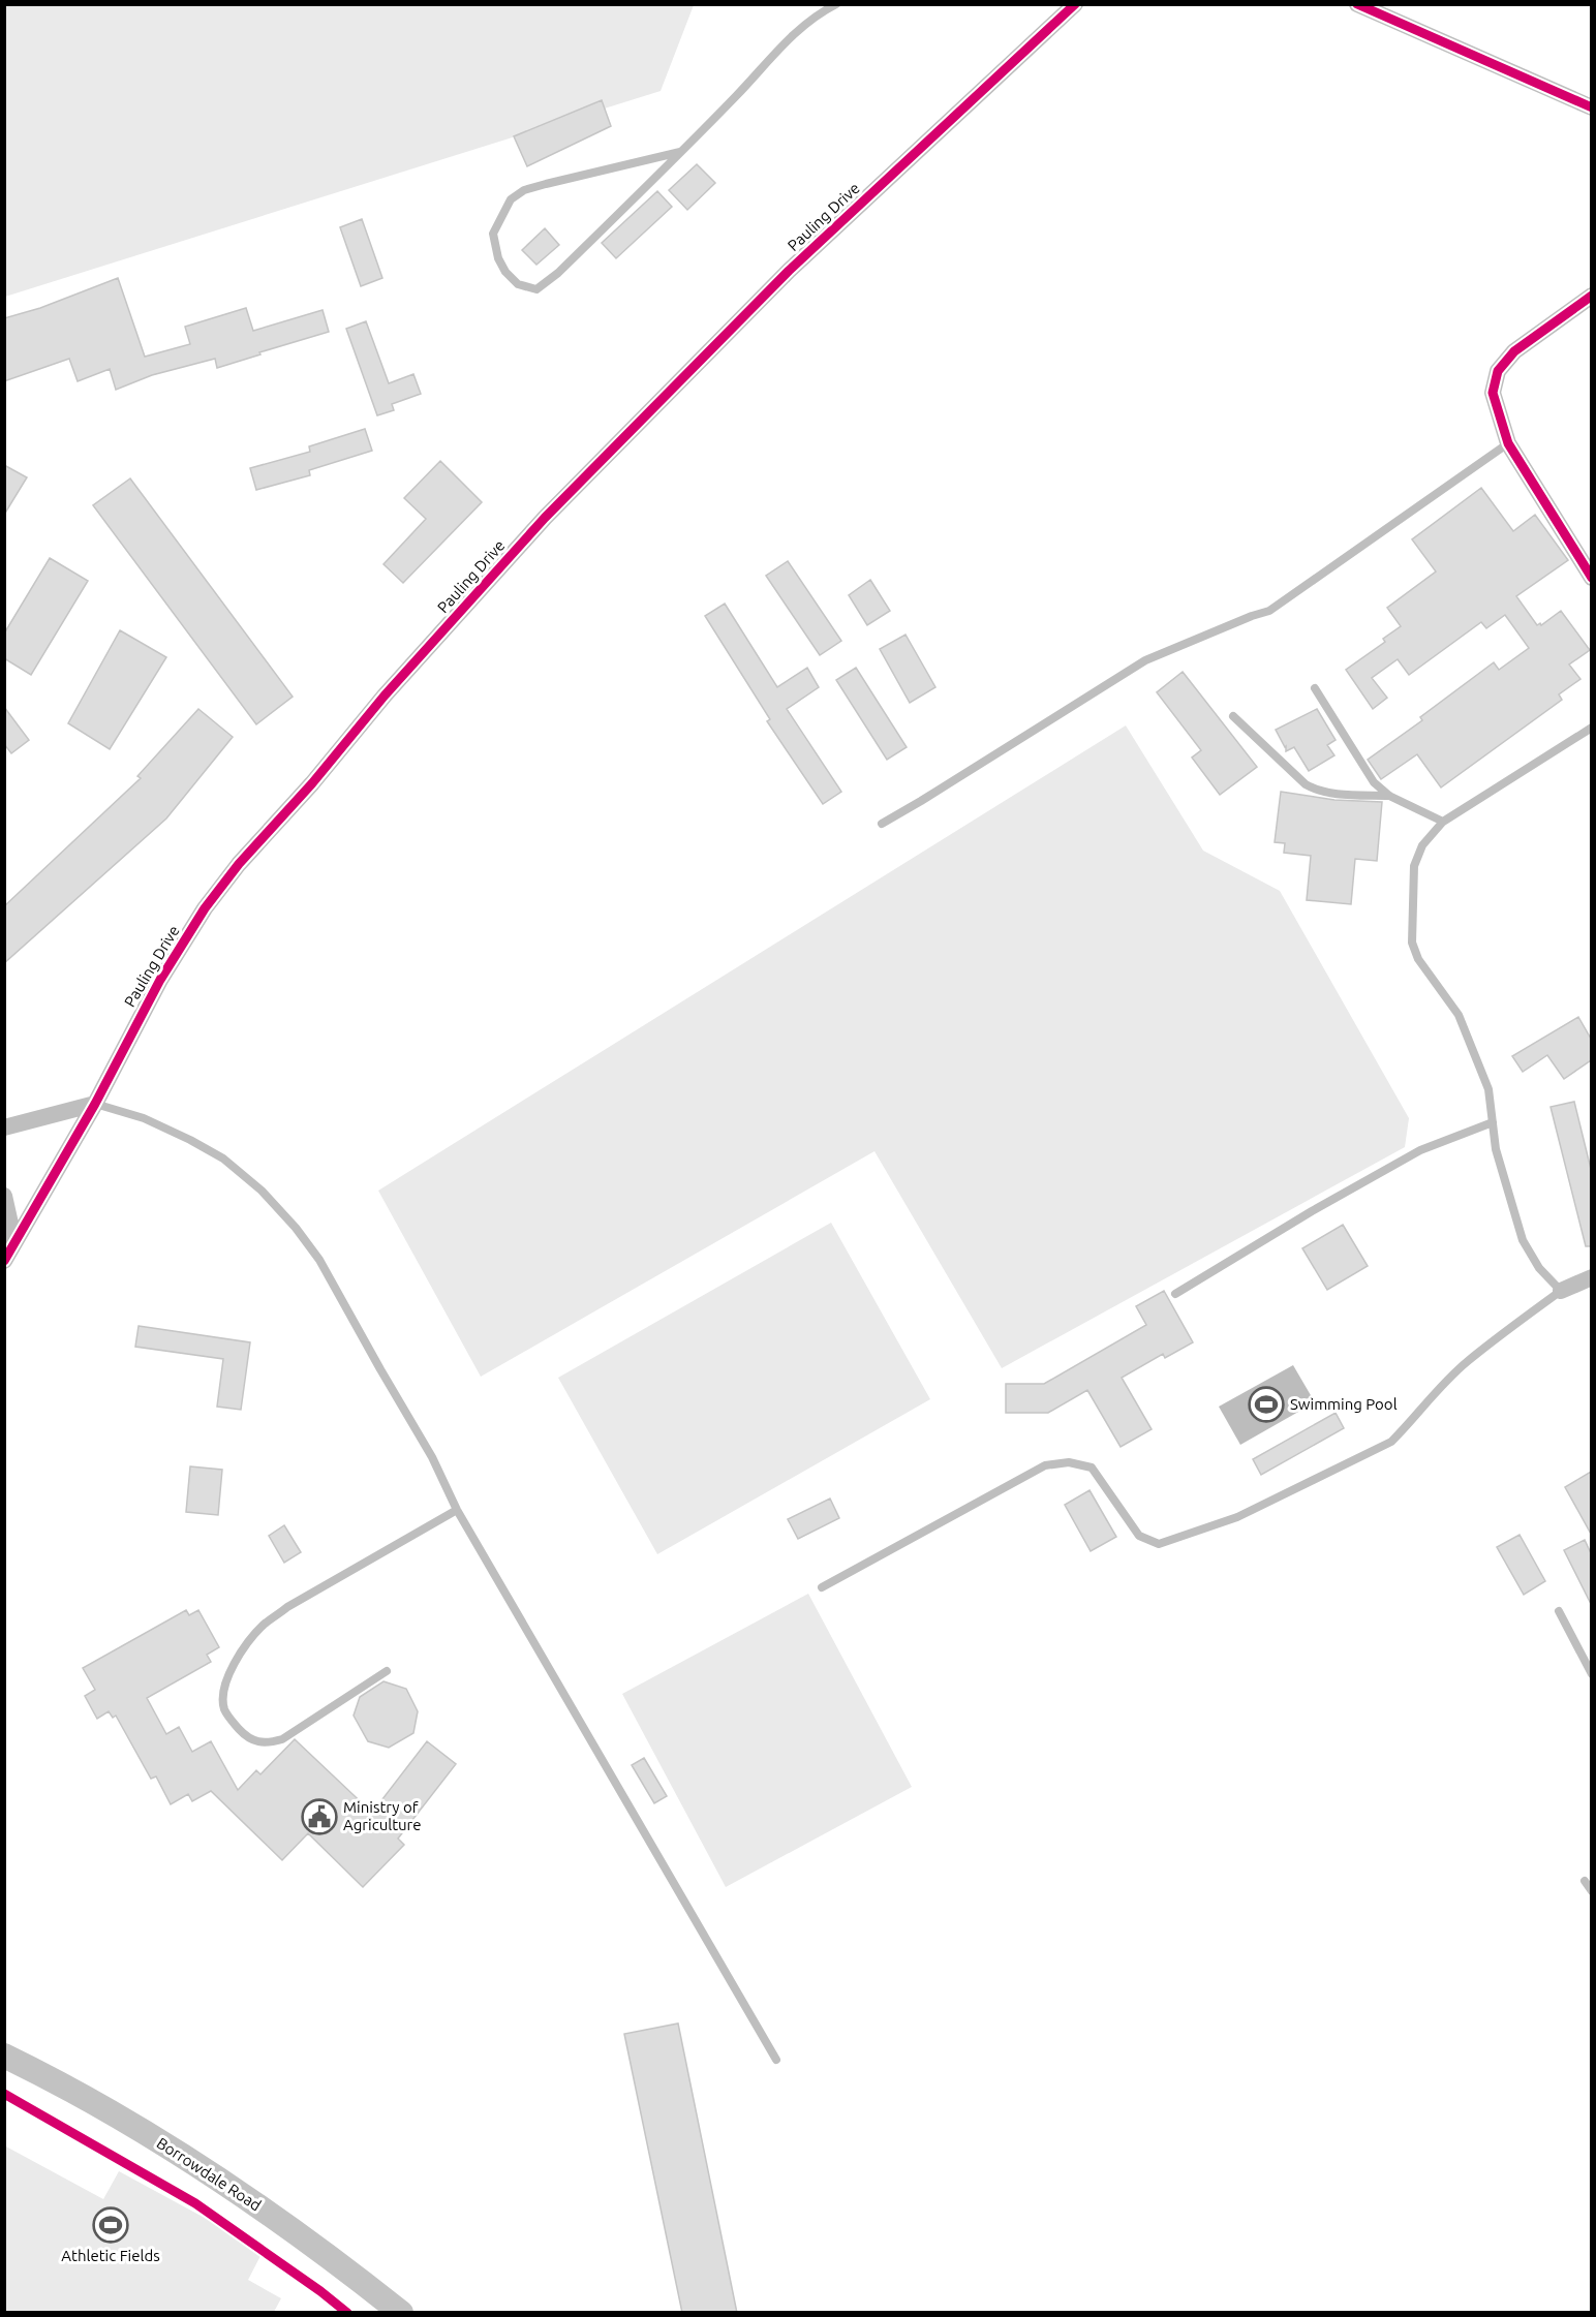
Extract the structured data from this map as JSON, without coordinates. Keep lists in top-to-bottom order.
{
  "streets": {
    "main road": ["Borrowdale Road"],
    "street": ["Pauling Drive"]
  },
  "places": {
    "sports": ["Swimming Pool", "Athletic Fields"],
    "public building": ["Ministry of Agriculture"]
  }
}
